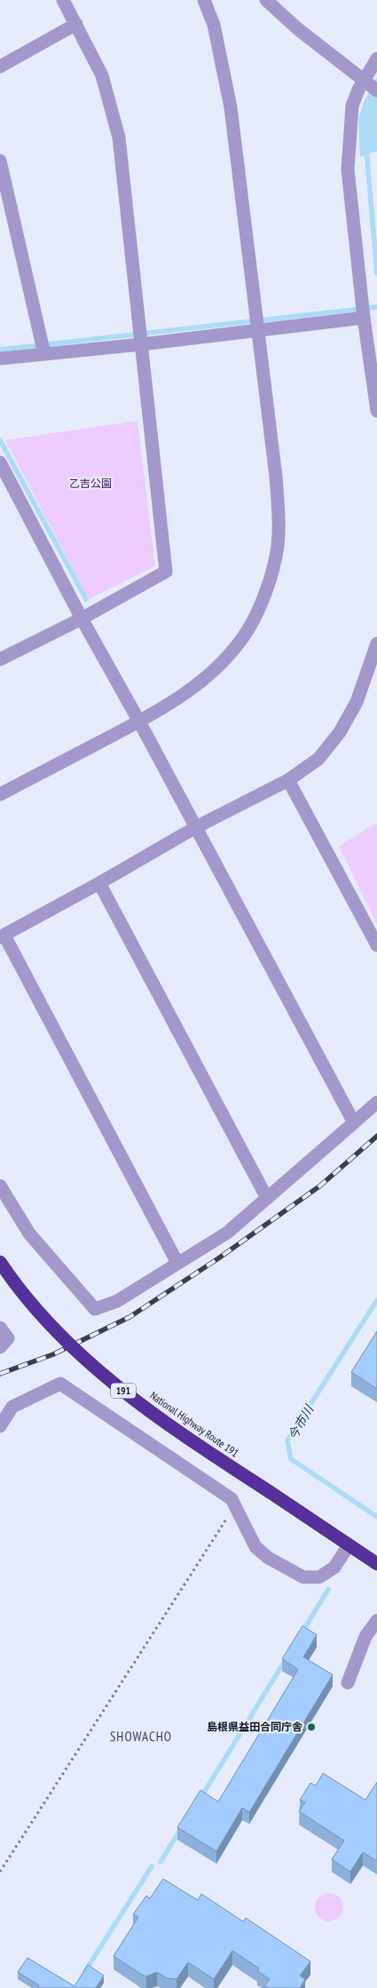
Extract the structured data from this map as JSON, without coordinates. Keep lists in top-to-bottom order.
{
  "streets": {
    "highway": ["191", "National Highway Route 191"]
  },
  "districts": ["SHOWACHO"],
  "water": ["今市川"],
  "parks": ["乙吉公園"],
  "places": ["島根県益田合同庁舎"]
}
